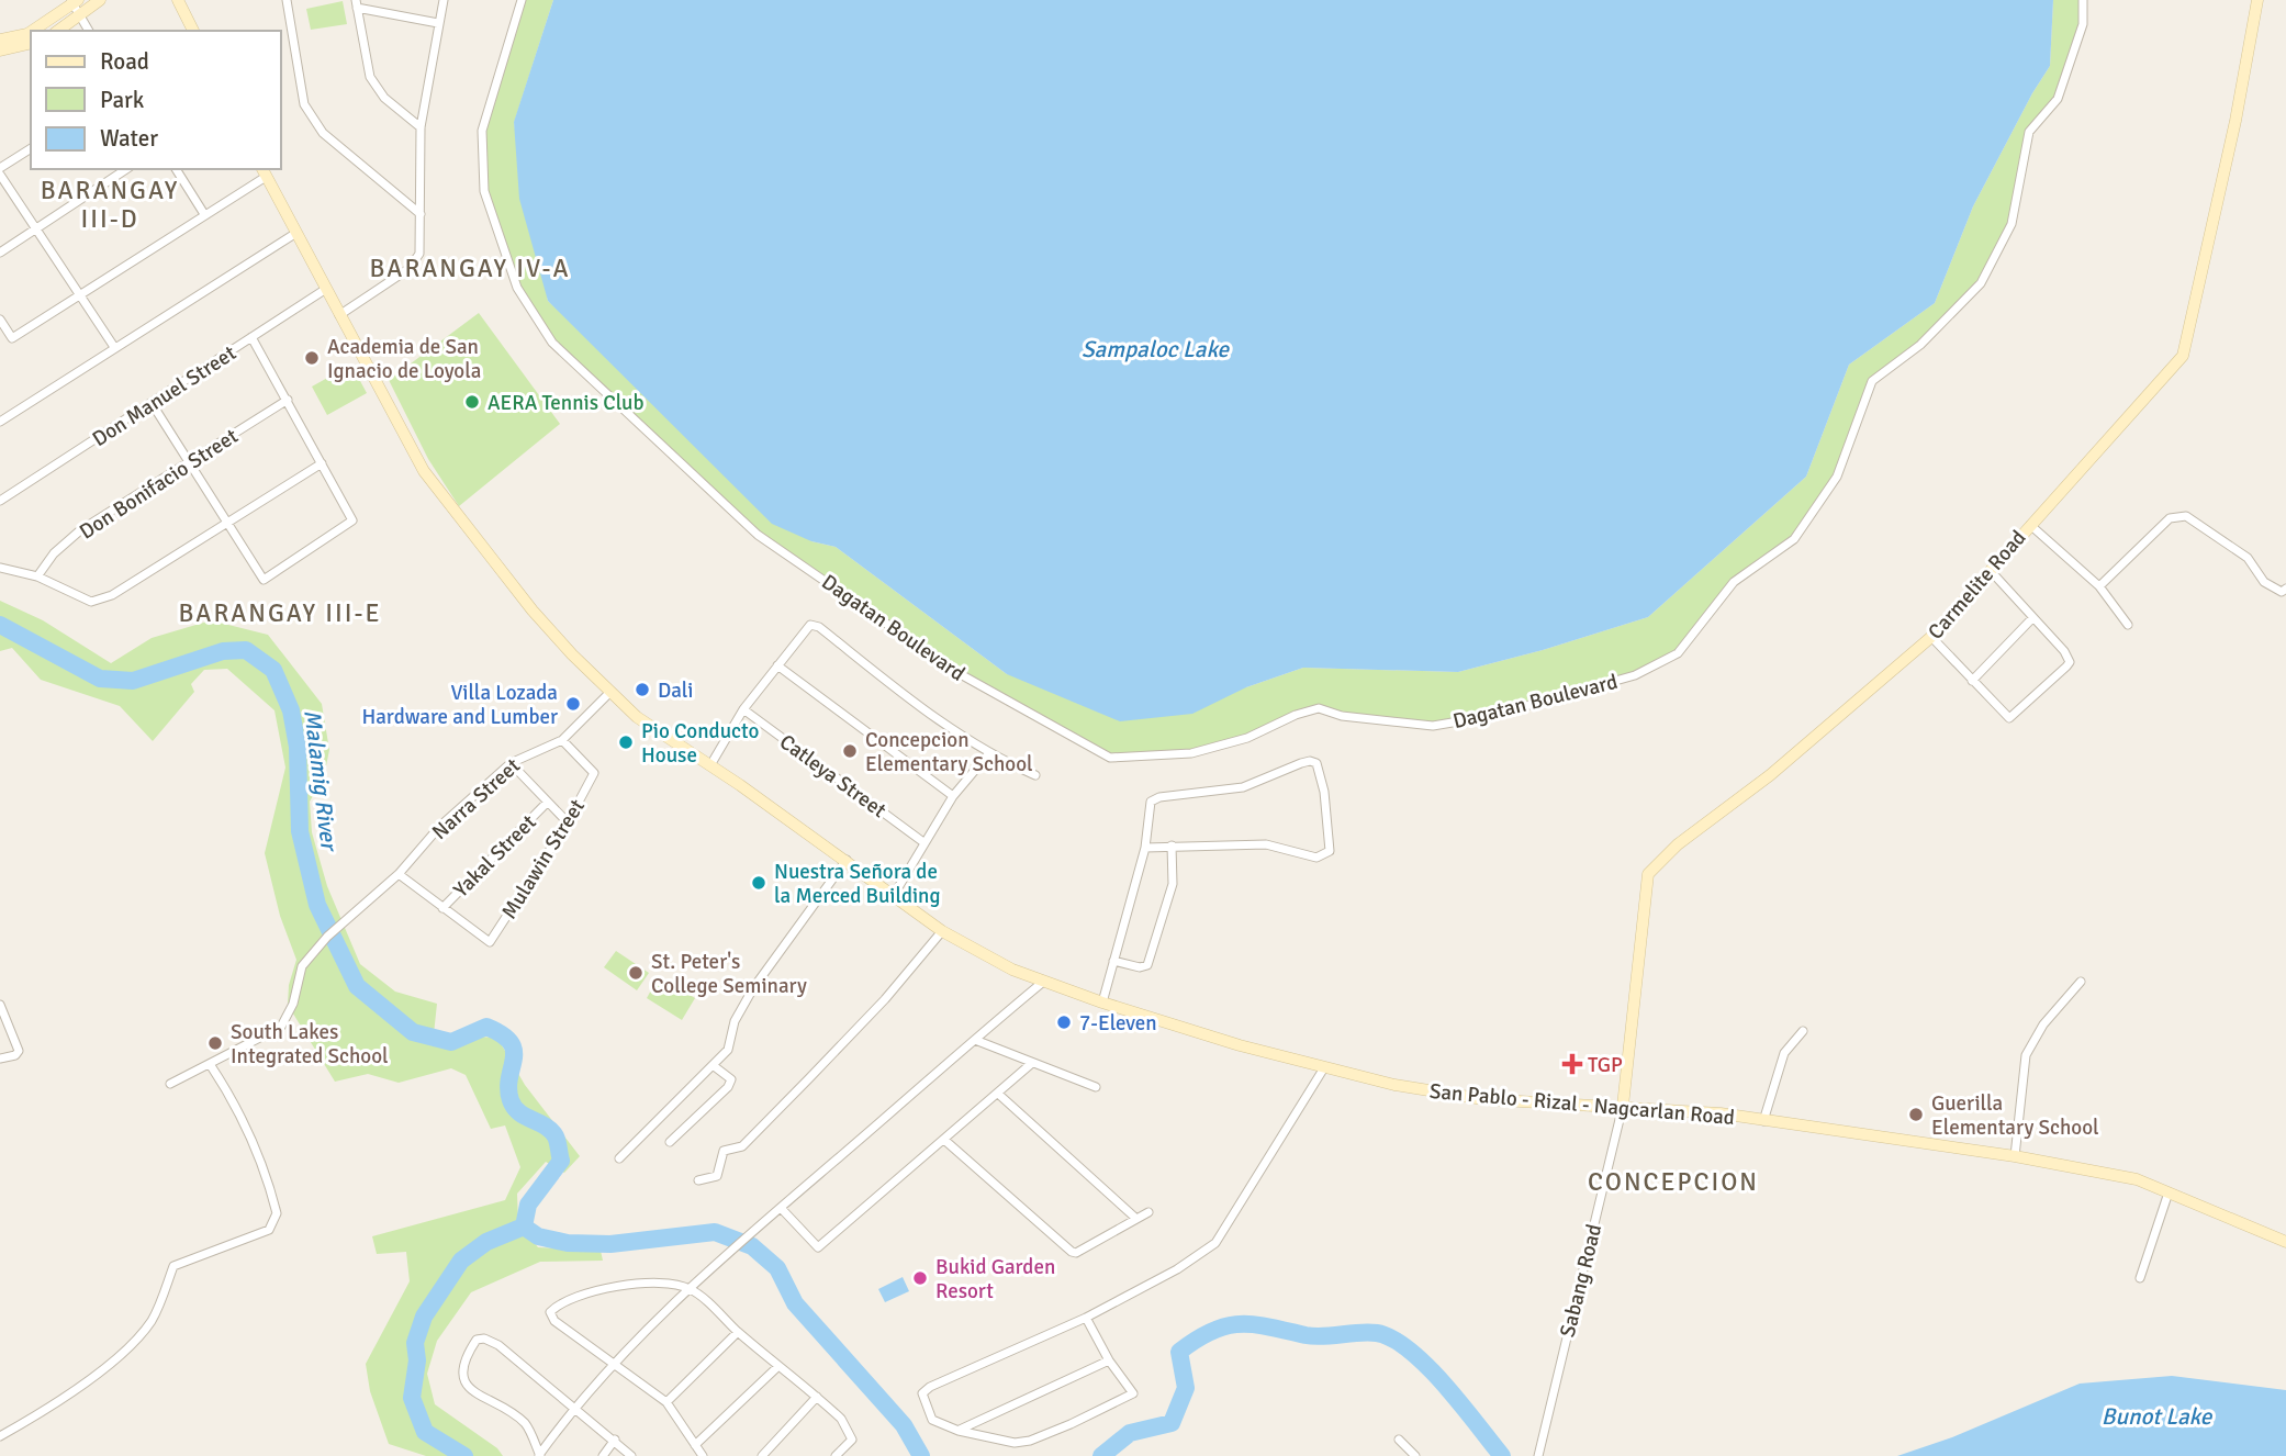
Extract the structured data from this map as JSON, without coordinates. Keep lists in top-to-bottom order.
{
  "streets": {
    "main road": ["Carmelite Road", "San Pablo - Rizal - Nagcarlan Road"],
    "street": [
      "Don Manuel Street",
      "Don Bonifacio Street",
      "Dagatan Boulevard",
      "Catleya Street",
      "Narra Street",
      "Yakal Street",
      "Mulawin Street",
      "Sabang Road"
    ]
  },
  "crossings": [
    ["Don Manuel Street", "San Pablo - Rizal - Nagcarlan Road"],
    ["Carmelite Road", "San Pablo - Rizal - Nagcarlan Road"],
    ["Carmelite Road", "Sabang Road"],
    ["Narra Street", "Mulawin Street"],
    ["Narra Street", "San Pablo - Rizal - Nagcarlan Road"],
    ["Yakal Street", "Mulawin Street"],
    ["San Pablo - Rizal - Nagcarlan Road", "Sabang Road"]
  ],
  "districts": [
    "BARANGAY III-D",
    "BARANGAY IV-A",
    "BARANGAY III-E",
    "CONCEPCION"
  ],
  "water": ["Sampaloc Lake", "Malamig River", "Bunot Lake"],
  "places": {
    "other": [
      "Academia de San Ignacio de Loyola",
      "AERA Tennis Club",
      "Dali",
      "Villa Lozada Hardware and Lumber",
      "Pio Conducto House",
      "Concepcion Elementary School",
      "Nuestra Señora de la Merced Building",
      "St. Peter's College Seminary",
      "7-Eleven",
      "South Lakes Integrated School",
      "Guerilla Elementary School",
      "Bukid Garden Resort"
    ],
    "health": ["TGP"]
  },
  "legend": ["Road", "Park", "Water"]
}
